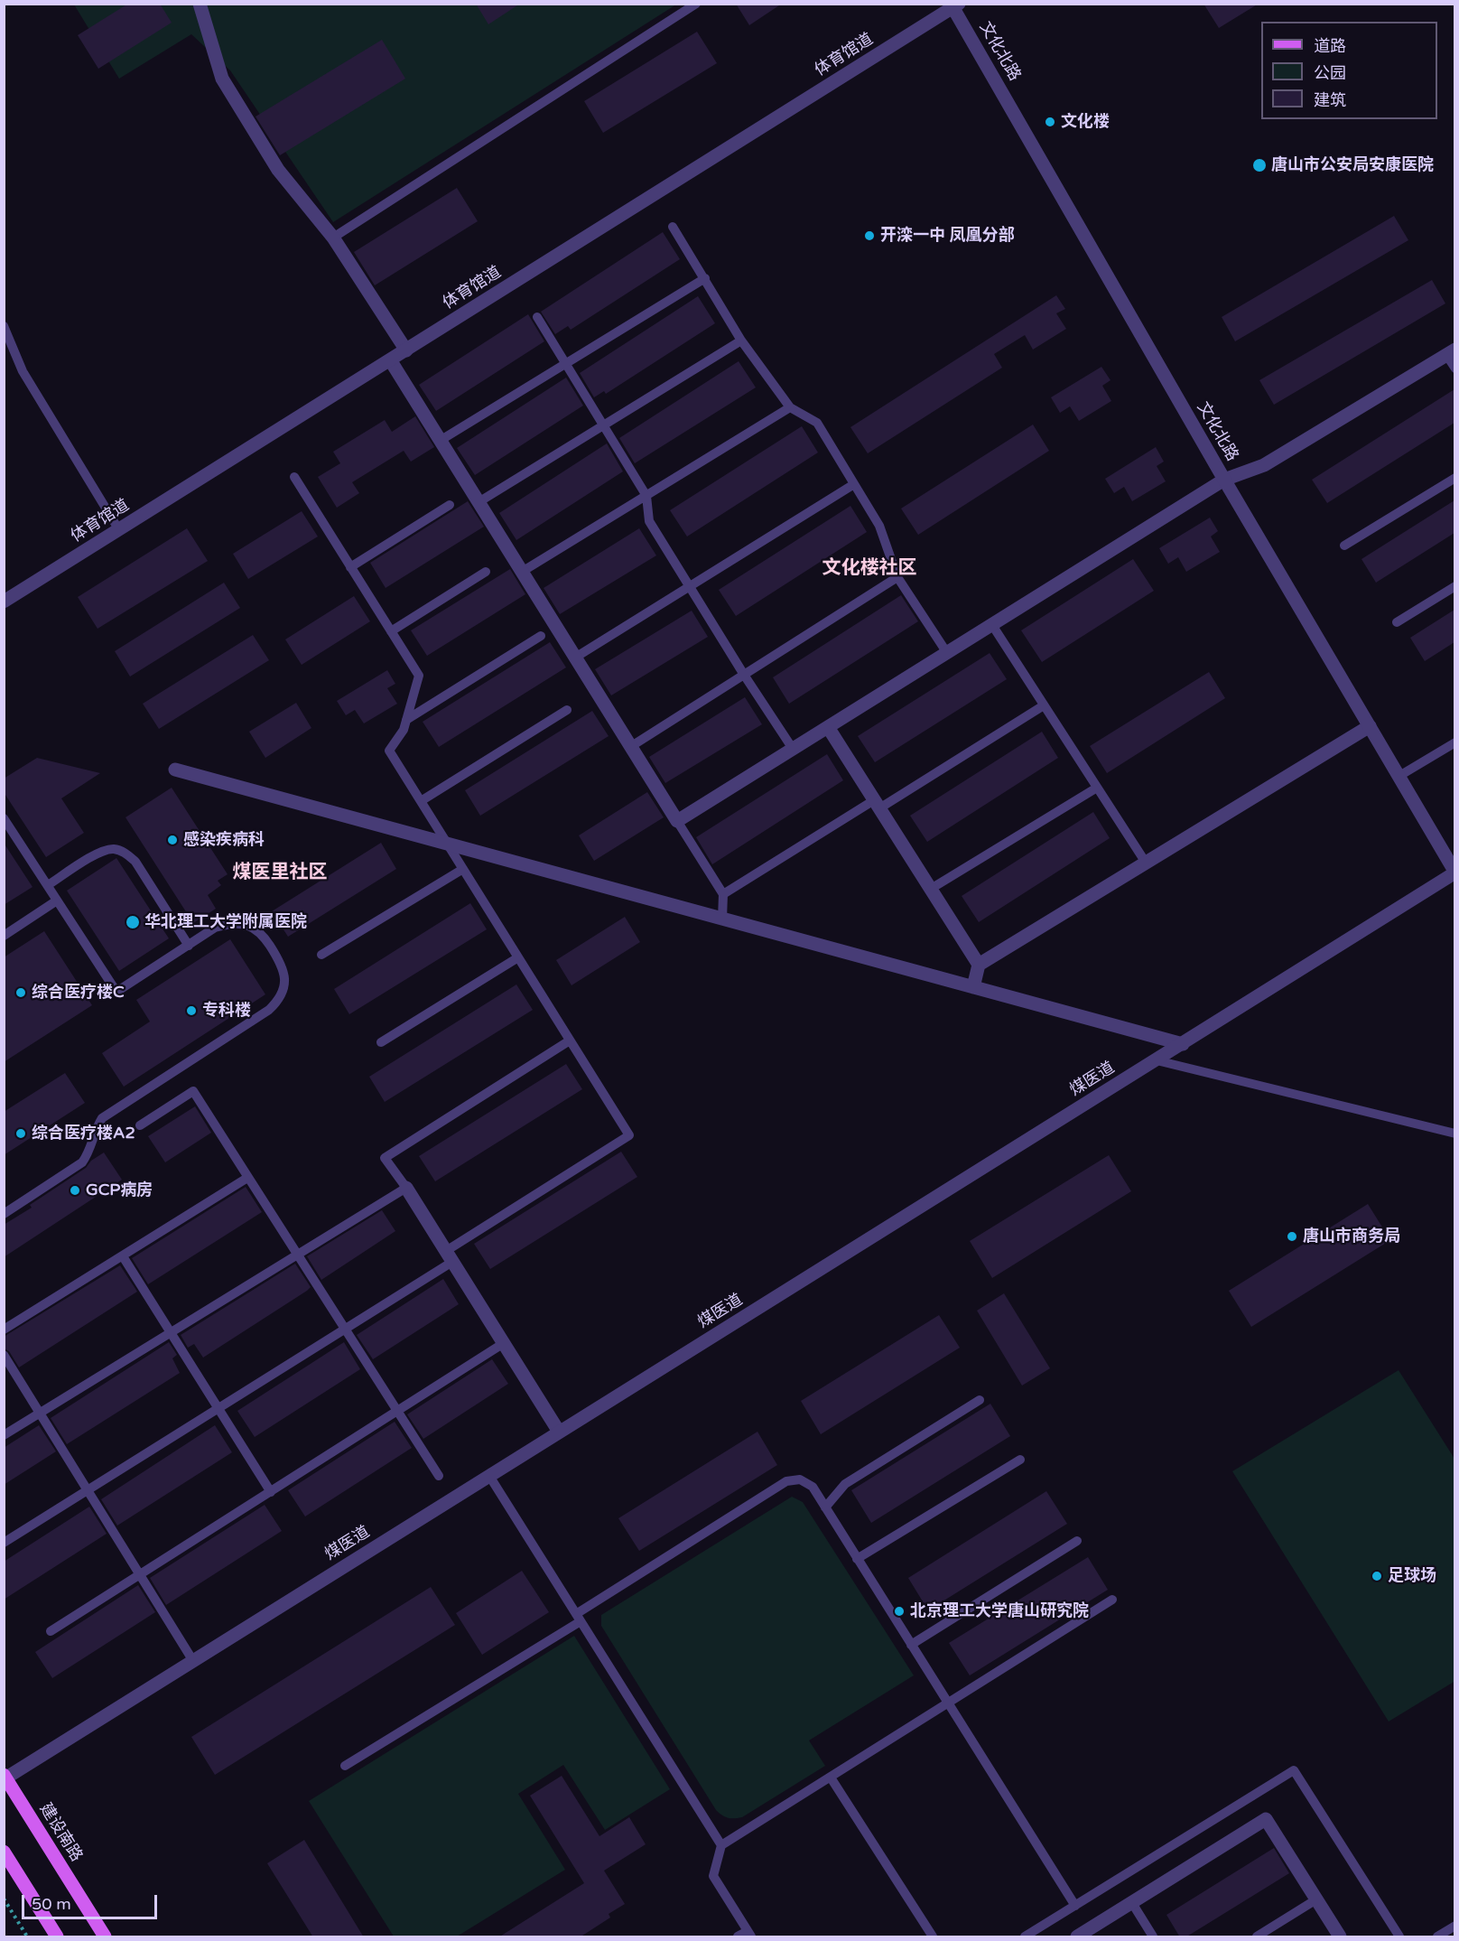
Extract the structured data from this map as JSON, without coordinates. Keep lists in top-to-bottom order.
{
  "streets": {
    "main road": ["建设南路"],
    "street": ["文化北路", "体育馆道", "煤医道"]
  },
  "crossings": [
    ["文化北路", "体育馆道"],
    ["文化北路", "煤医道"],
    ["煤医道", "建设南路"]
  ],
  "districts": ["文化楼社区", "煤医里社区"],
  "places": [
    "文化楼",
    "唐山市公安局安康医院",
    "开滦一中 凤凰分部",
    "感染疾病科",
    "华北理工大学附属医院",
    "综合医疗楼C",
    "专科楼",
    "综合医疗楼A2",
    "GCP病房",
    "唐山市商务局",
    "足球场",
    "北京理工大学唐山研究院"
  ],
  "legend": ["道路", "公园", "建筑"],
  "scale_bar": "50 m"
}
